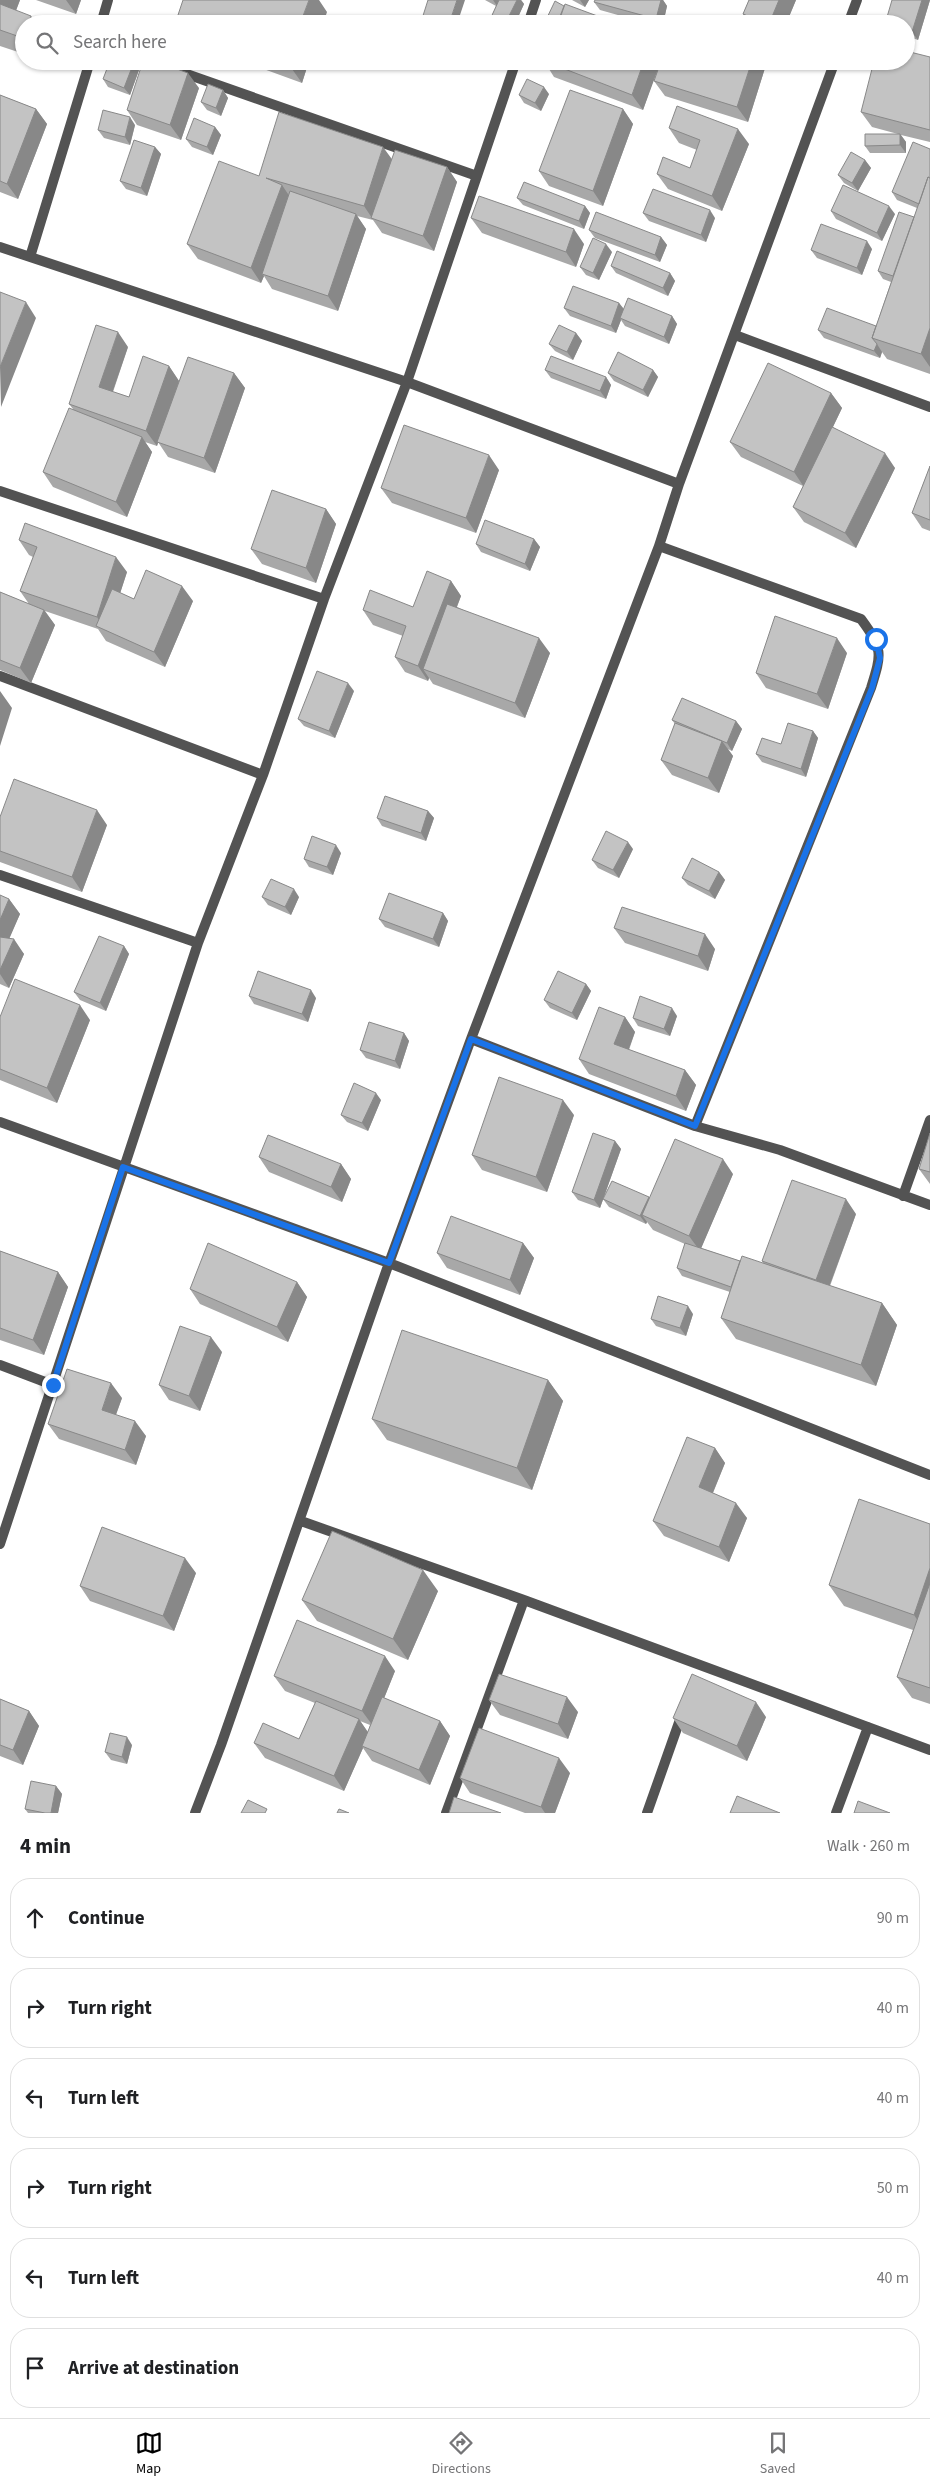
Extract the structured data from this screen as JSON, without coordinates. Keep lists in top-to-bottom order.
{
  "page": {
    "search": "Search here",
    "heading": ["4 min", "Walk · 260 m"],
    "list": [
      ["Continue", "90 m"],
      ["Turn right", "40 m"],
      ["Turn left", "40 m"],
      ["Turn right", "50 m"],
      ["Turn left", "40 m"],
      "Arrive at destination"
    ],
    "nav": ["Map", "Directions", "Saved"]
  }
}
